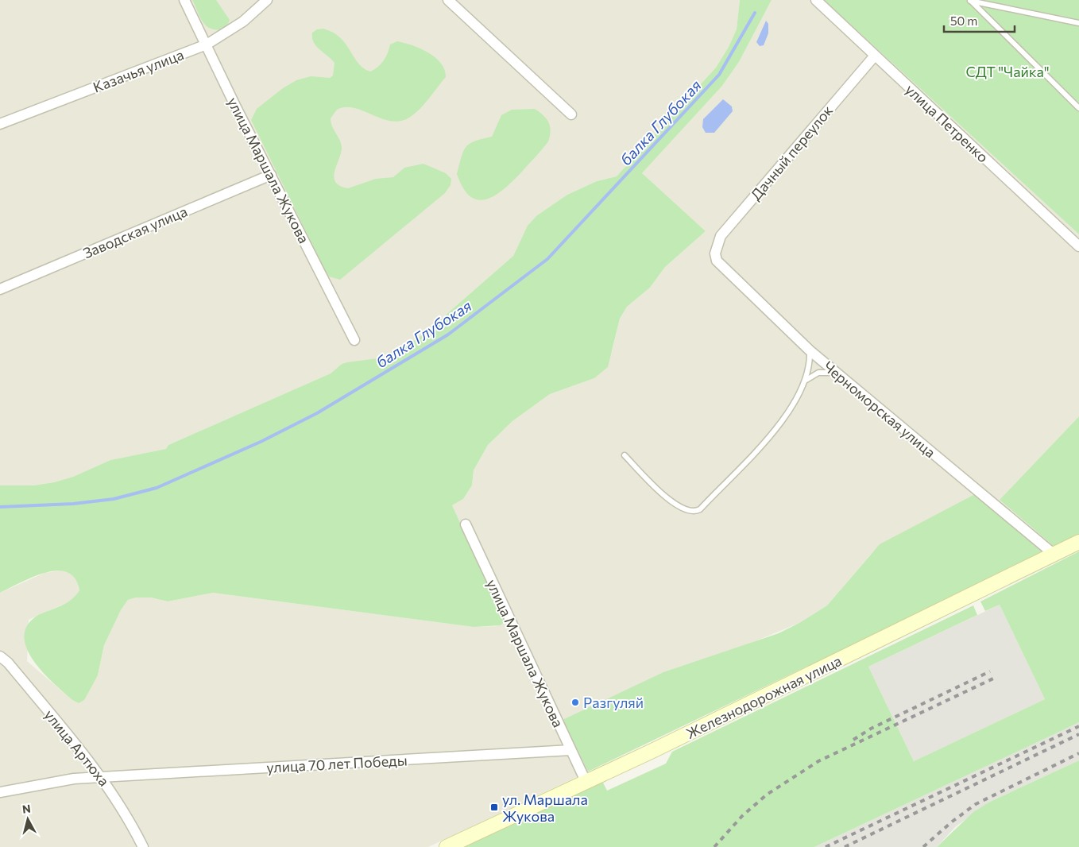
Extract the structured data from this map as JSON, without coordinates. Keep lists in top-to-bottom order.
{
  "streets": {
    "main road": ["Железнодорожная улица"],
    "street": [
      "Казачья улица",
      "улица Петренко",
      "Дачный переулок",
      "улица Маршала Жукова",
      "Заводская улица",
      "Черноморская улица",
      "улица Артюха",
      "улица 70 лет Победы"
    ]
  },
  "crossings": [
    ["Казачья улица", "улица Маршала Жукова"],
    ["улица Петренко", "Дачный переулок"],
    ["Дачный переулок", "Черноморская улица"],
    ["улица Маршала Жукова", "Заводская улица"],
    ["улица Маршала Жукова", "Железнодорожная улица"],
    ["улица Маршала Жукова", "улица 70 лет Победы"],
    ["Черноморская улица", "Железнодорожная улица"],
    ["улица Артюха", "улица 70 лет Победы"]
  ],
  "water": ["балка Глубокая"],
  "parks": ["СДТ \"Чайка\""],
  "places": {
    "other": ["Разгуляй"],
    "transit": ["ул. Маршала Жукова"]
  },
  "scale_bar": "50 m",
  "north": "top"
}
